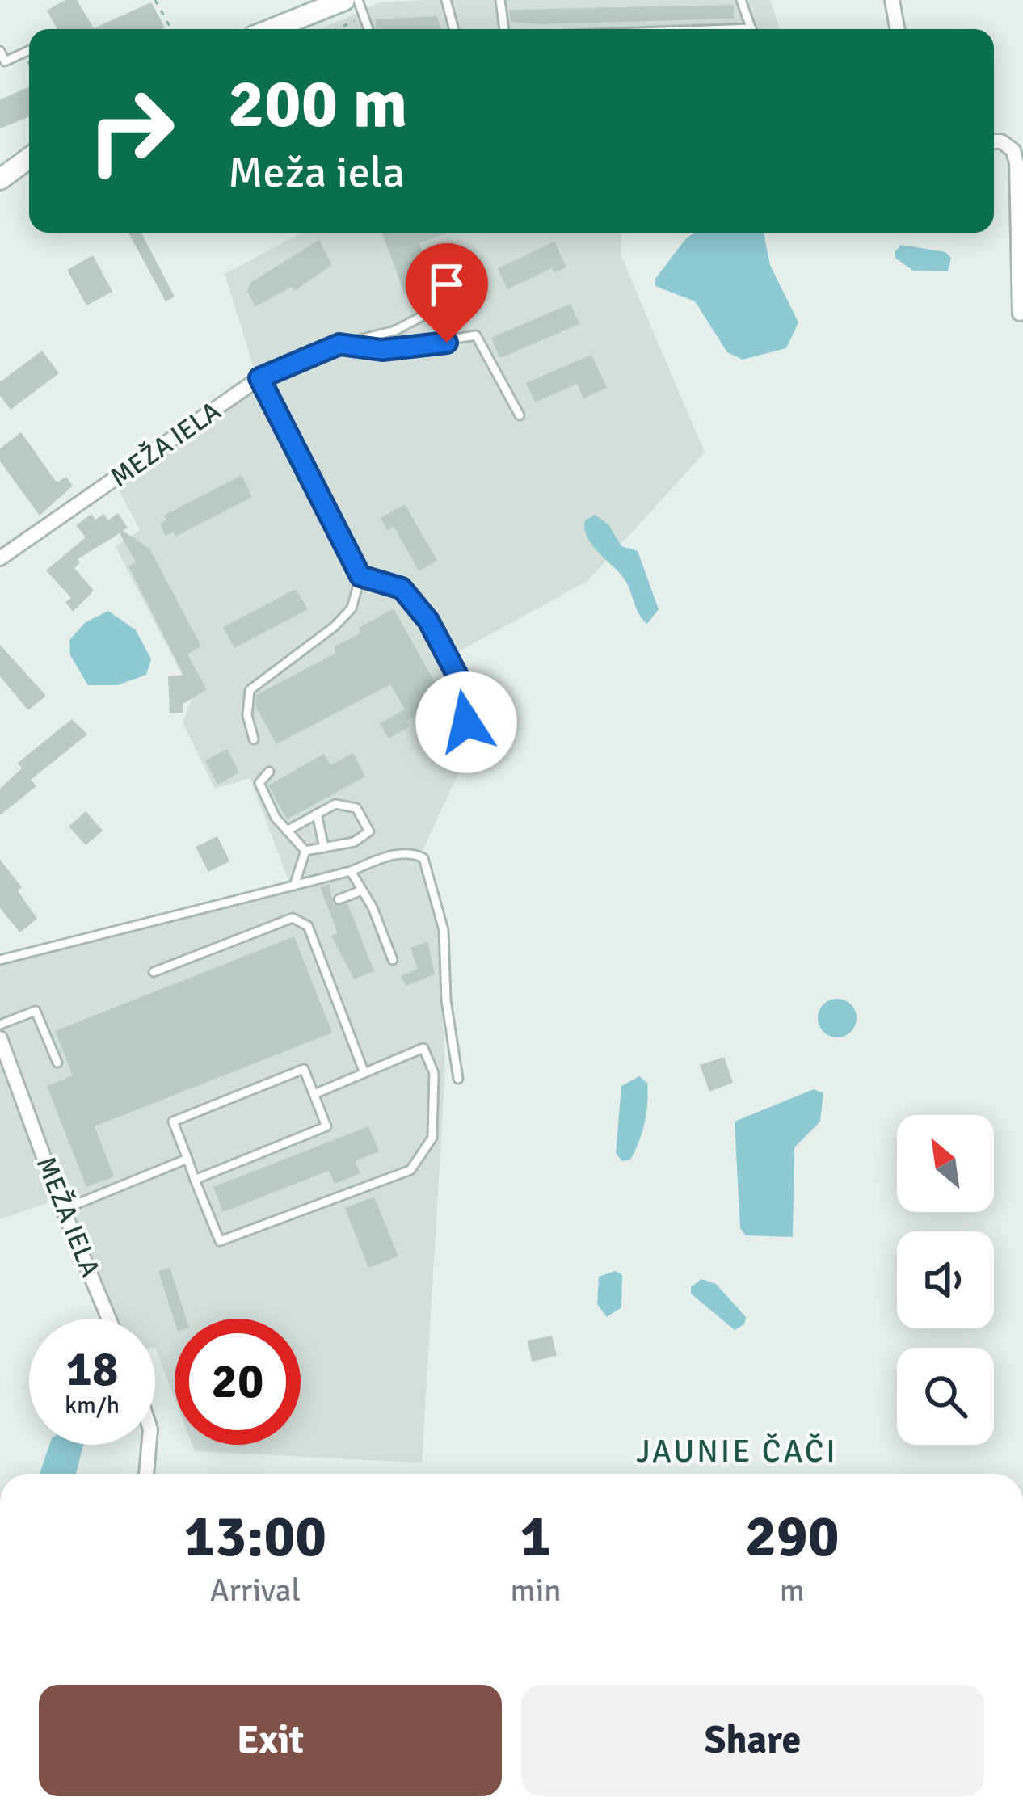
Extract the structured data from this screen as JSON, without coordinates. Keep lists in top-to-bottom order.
{
  "streets": {
    "street": ["MEŽA IELA"]
  },
  "districts": ["JAUNIE ČAČI"],
  "north": "top left",
  "page": {
    "turn": ["200 m", "Meža iela"],
    "speed": "18 km/h",
    "limit": "20",
    "eta": [
      "13:00",
      "Arrival",
      "1",
      "min",
      "290",
      "m"
    ],
    "buttons": ["Exit", "Share"]
  }
}
